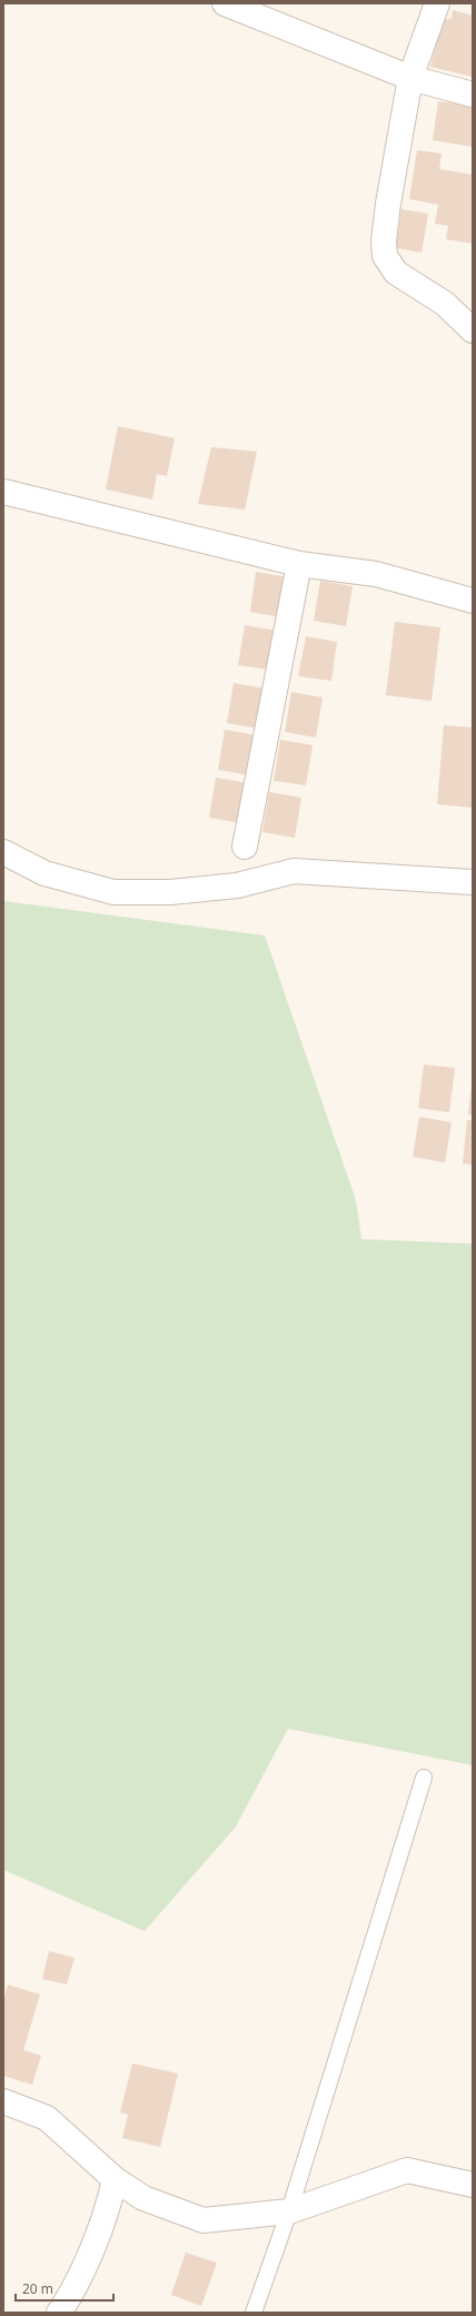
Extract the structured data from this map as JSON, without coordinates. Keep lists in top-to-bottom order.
{
  "scale_bar": "20 m"
}
